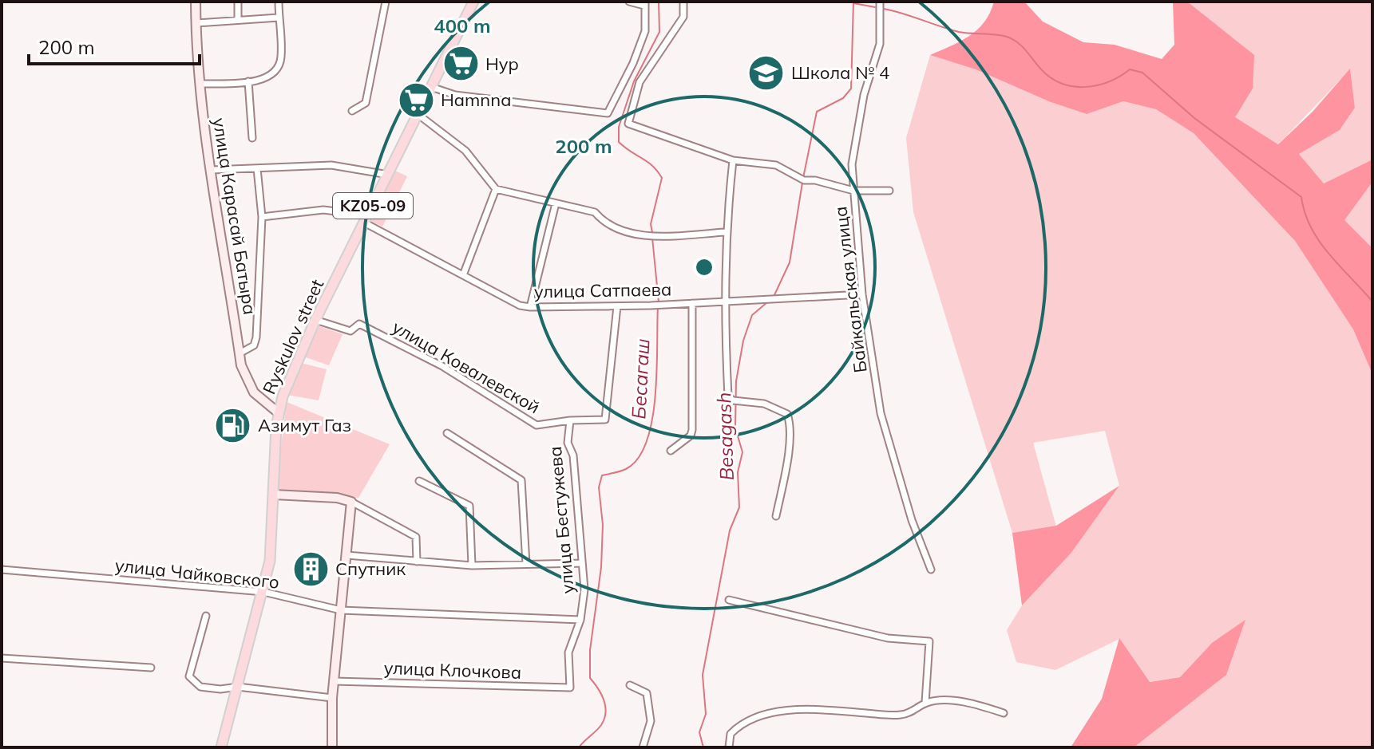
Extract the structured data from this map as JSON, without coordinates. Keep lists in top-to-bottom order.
{
  "streets": {
    "main road": ["KZ05-09", "улица Карасай Батыра", "Ryskulov street"],
    "street": [
      "Байкальская улица",
      "улица Сатпаева",
      "улица Ковалевской",
      "улица Бестужева",
      "улица Чайковского",
      "улица Клочкова"
    ]
  },
  "crossings": [
    ["улица Карасай Батыра", "Ryskulov street"],
    ["Байкальская улица", "улица Сатпаева"],
    ["улица Сатпаева", "Ryskulov street"],
    ["улица Сатпаева", "улица Бестужева"],
    ["Ryskulov street", "улица Ковалевской"],
    ["Ryskulov street", "улица Чайковского"],
    ["улица Ковалевской", "улица Бестужева"],
    ["улица Бестужева", "улица Чайковского"],
    ["улица Бестужева", "улица Клочкова"]
  ],
  "water": ["Бесагаш", "Besagash"],
  "places": {
    "supermarket": ["Hyp", "Hamnna"],
    "school or university": ["Школа № 4"],
    "fuel station": ["Азимут Газ"],
    "building": ["Спутник"]
  },
  "scale_bar": "200 m",
  "rings": ["400 m", "200 m"]
}
